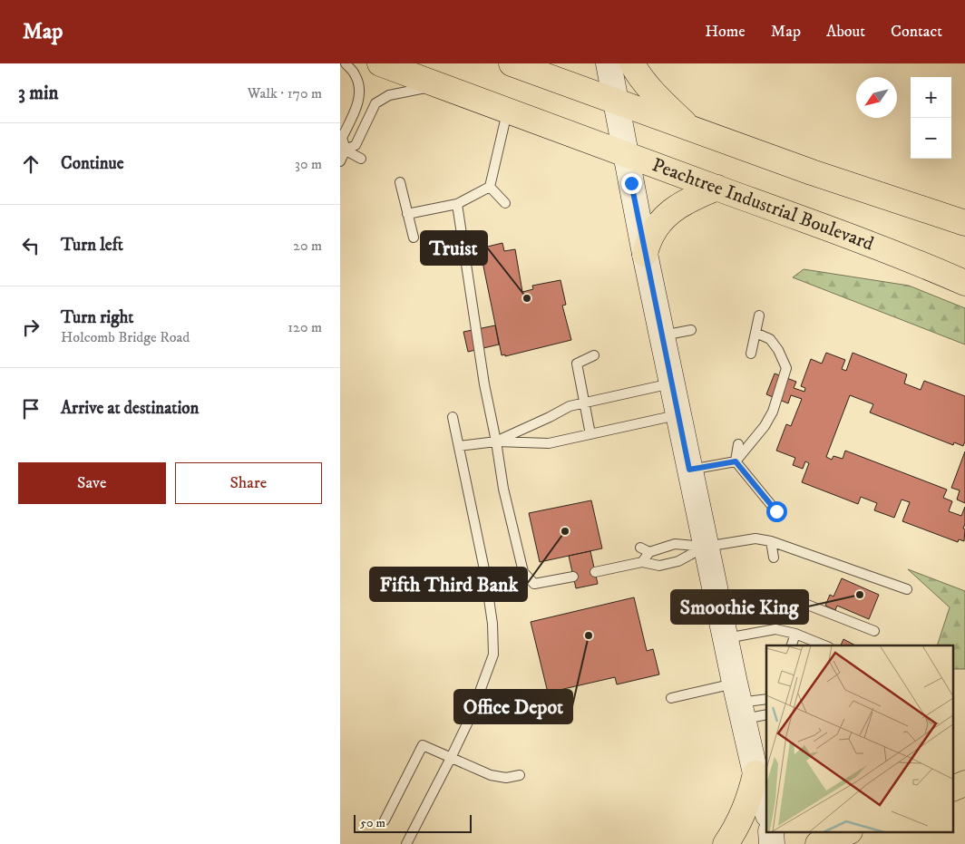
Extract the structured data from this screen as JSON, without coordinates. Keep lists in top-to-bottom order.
{
  "streets": {
    "highway": ["Peachtree Industrial Boulevard"]
  },
  "places": [
    "Truist",
    "Fifth Third Bank",
    "Smoothie King",
    "Office Depot"
  ],
  "scale_bar": "50 m",
  "north": "bottom left",
  "page": {
    "header": "Map",
    "nav": [
      "Home",
      "Map",
      "About",
      "Contact"
    ],
    "heading": ["3 min", "Walk · 170 m"],
    "map_buttons": ["+", "−"],
    "list": [
      ["Continue", "30 m"],
      ["Turn left", "20 m"],
      ["Turn right", "Holcomb Bridge Road", "120 m"],
      "Arrive at destination"
    ],
    "buttons": ["Save", "Share"],
    "scale": "50 m"
  }
}
